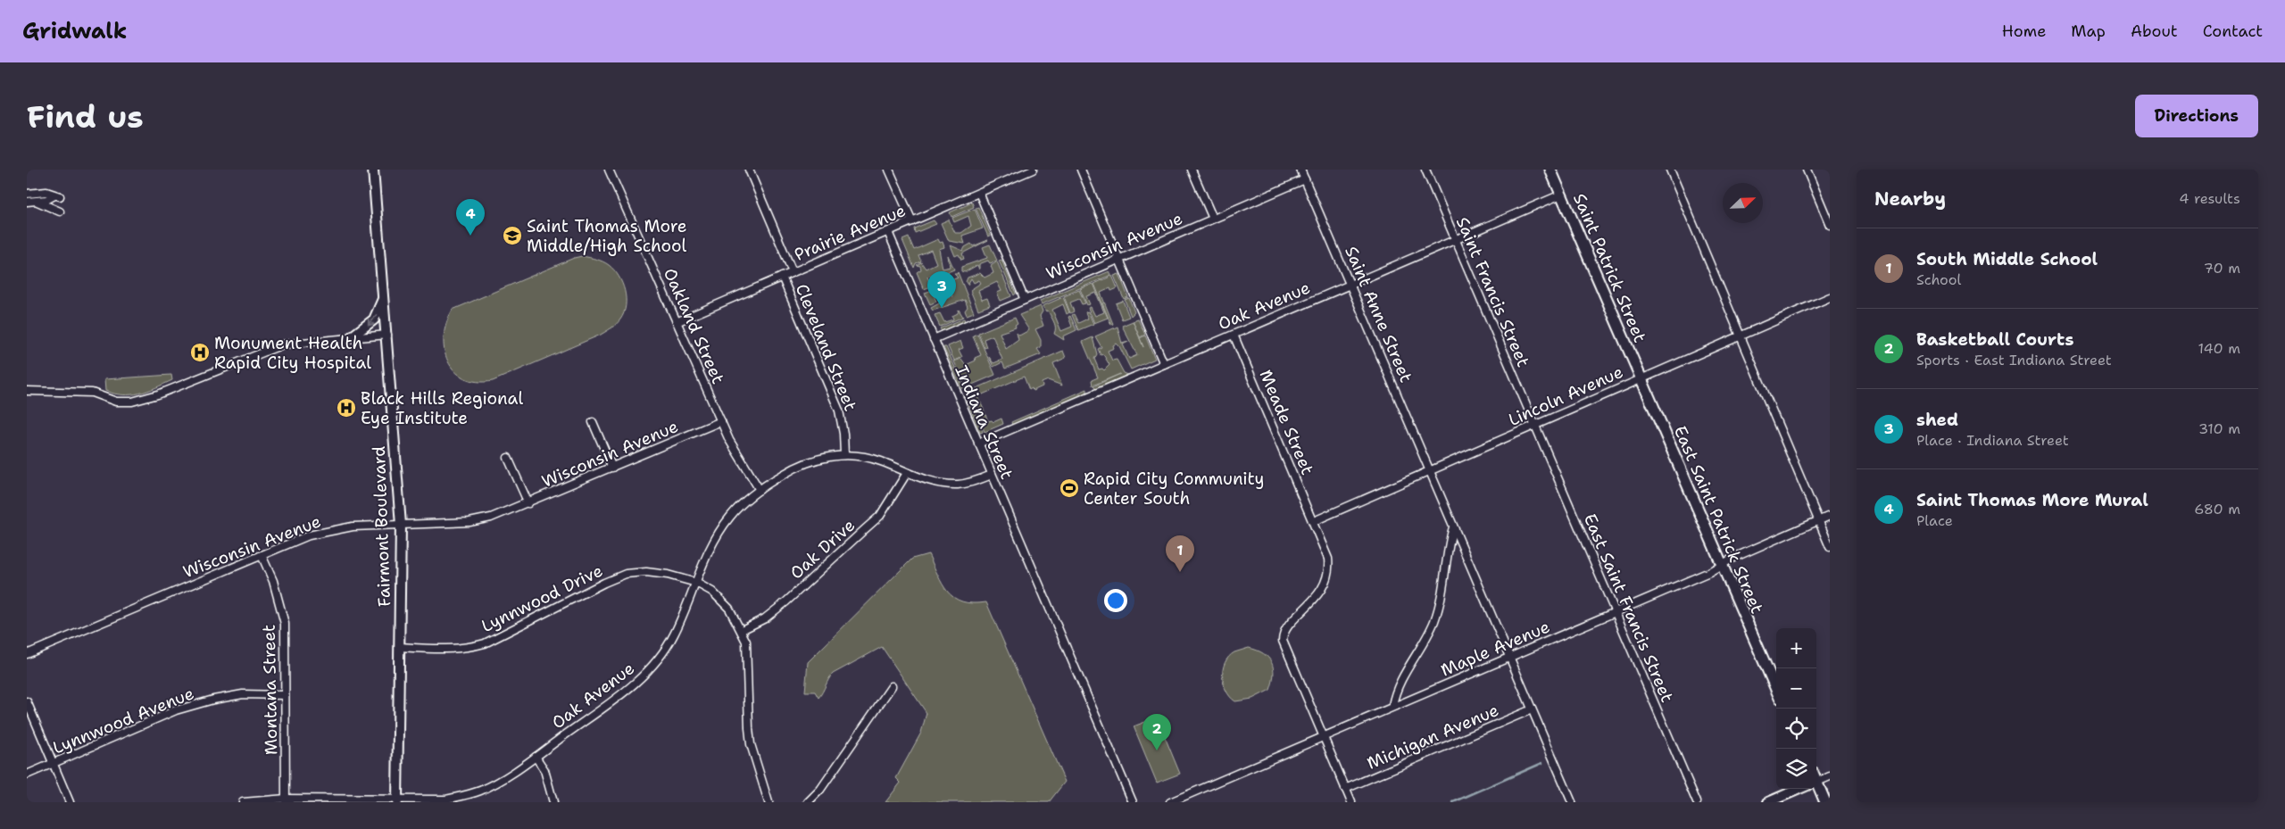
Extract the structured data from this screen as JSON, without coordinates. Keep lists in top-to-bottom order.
{
  "streets": {
    "main road": ["Saint Patrick Street", "East Saint Patrick Street"],
    "street": [
      "Prairie Avenue",
      "Wisconsin Avenue",
      "Saint Francis Street",
      "Oak Avenue",
      "Saint Anne Street",
      "Oakland Street",
      "Cleveland Street",
      "Lincoln Avenue",
      "Indiana Street",
      "Meade Street",
      "Fairmont Boulevard",
      "Oak Drive",
      "Lynnwood Drive",
      "East Saint Francis Street",
      "Maple Avenue",
      "Montana Street",
      "Lynnwood Avenue",
      "Michigan Avenue"
    ]
  },
  "crossings": [
    ["Prairie Avenue", "Oakland Street"],
    ["Prairie Avenue", "Cleveland Street"],
    ["Prairie Avenue", "Indiana Street"],
    ["Wisconsin Avenue", "Saint Anne Street"],
    ["Wisconsin Avenue", "Oakland Street"],
    ["Wisconsin Avenue", "Indiana Street"],
    ["Wisconsin Avenue", "Fairmont Boulevard"],
    ["Wisconsin Avenue", "Montana Street"],
    ["Saint Patrick Street", "Oak Avenue"],
    ["Saint Patrick Street", "Lincoln Avenue"],
    ["Saint Patrick Street", "East Saint Patrick Street"],
    ["Saint Francis Street", "Oak Avenue"],
    ["Saint Francis Street", "Lincoln Avenue"],
    ["Saint Francis Street", "East Saint Francis Street"],
    ["Oak Avenue", "Saint Anne Street"],
    ["Oak Avenue", "Oakland Street"],
    ["Oak Avenue", "Cleveland Street"],
    ["Oak Avenue", "Indiana Street"],
    ["Oak Avenue", "Meade Street"],
    ["Oak Avenue", "Fairmont Boulevard"],
    ["Oak Avenue", "Oak Drive"],
    ["Oak Avenue", "Lynnwood Drive"],
    ["Oak Avenue", "Montana Street"],
    ["Saint Anne Street", "Lincoln Avenue"],
    ["Saint Anne Street", "Maple Avenue"],
    ["Saint Anne Street", "Michigan Avenue"],
    ["Lincoln Avenue", "Meade Street"],
    ["Lincoln Avenue", "East Saint Patrick Street"],
    ["Lincoln Avenue", "East Saint Francis Street"],
    ["Meade Street", "Maple Avenue"],
    ["Meade Street", "Michigan Avenue"],
    ["East Saint Patrick Street", "Maple Avenue"],
    ["Fairmont Boulevard", "Lynnwood Drive"],
    ["East Saint Francis Street", "Maple Avenue"],
    ["Montana Street", "Lynnwood Avenue"]
  ],
  "places": {
    "school or university": ["Saint Thomas More Middle/High School"],
    "hospital": ["Monument Health Rapid City Hospital", "Black Hills Regional Eye Institute"],
    "sports": ["Rapid City Community Center South"]
  },
  "north": "top right",
  "page": {
    "header": "Gridwalk",
    "nav": [
      "Home",
      "Map",
      "About",
      "Contact"
    ],
    "buttons": "Directions",
    "title": "Find us",
    "heading": ["Nearby", "4 results"],
    "pins": [
      "4",
      "3",
      "1",
      "2"
    ],
    "list": [
      {
        "mark": "1",
        "name": "South Middle School",
        "note": "School",
        "value": "70 m"
      },
      {
        "mark": "2",
        "name": "Basketball Courts",
        "note": "Sports · East Indiana Street",
        "value": "140 m"
      },
      {
        "mark": "3",
        "name": "shed",
        "note": "Place · Indiana Street",
        "value": "310 m"
      },
      {
        "mark": "4",
        "name": "Saint Thomas More Mural",
        "note": "Place",
        "value": "680 m"
      }
    ],
    "map_buttons": ["+", "−"]
  }
}
